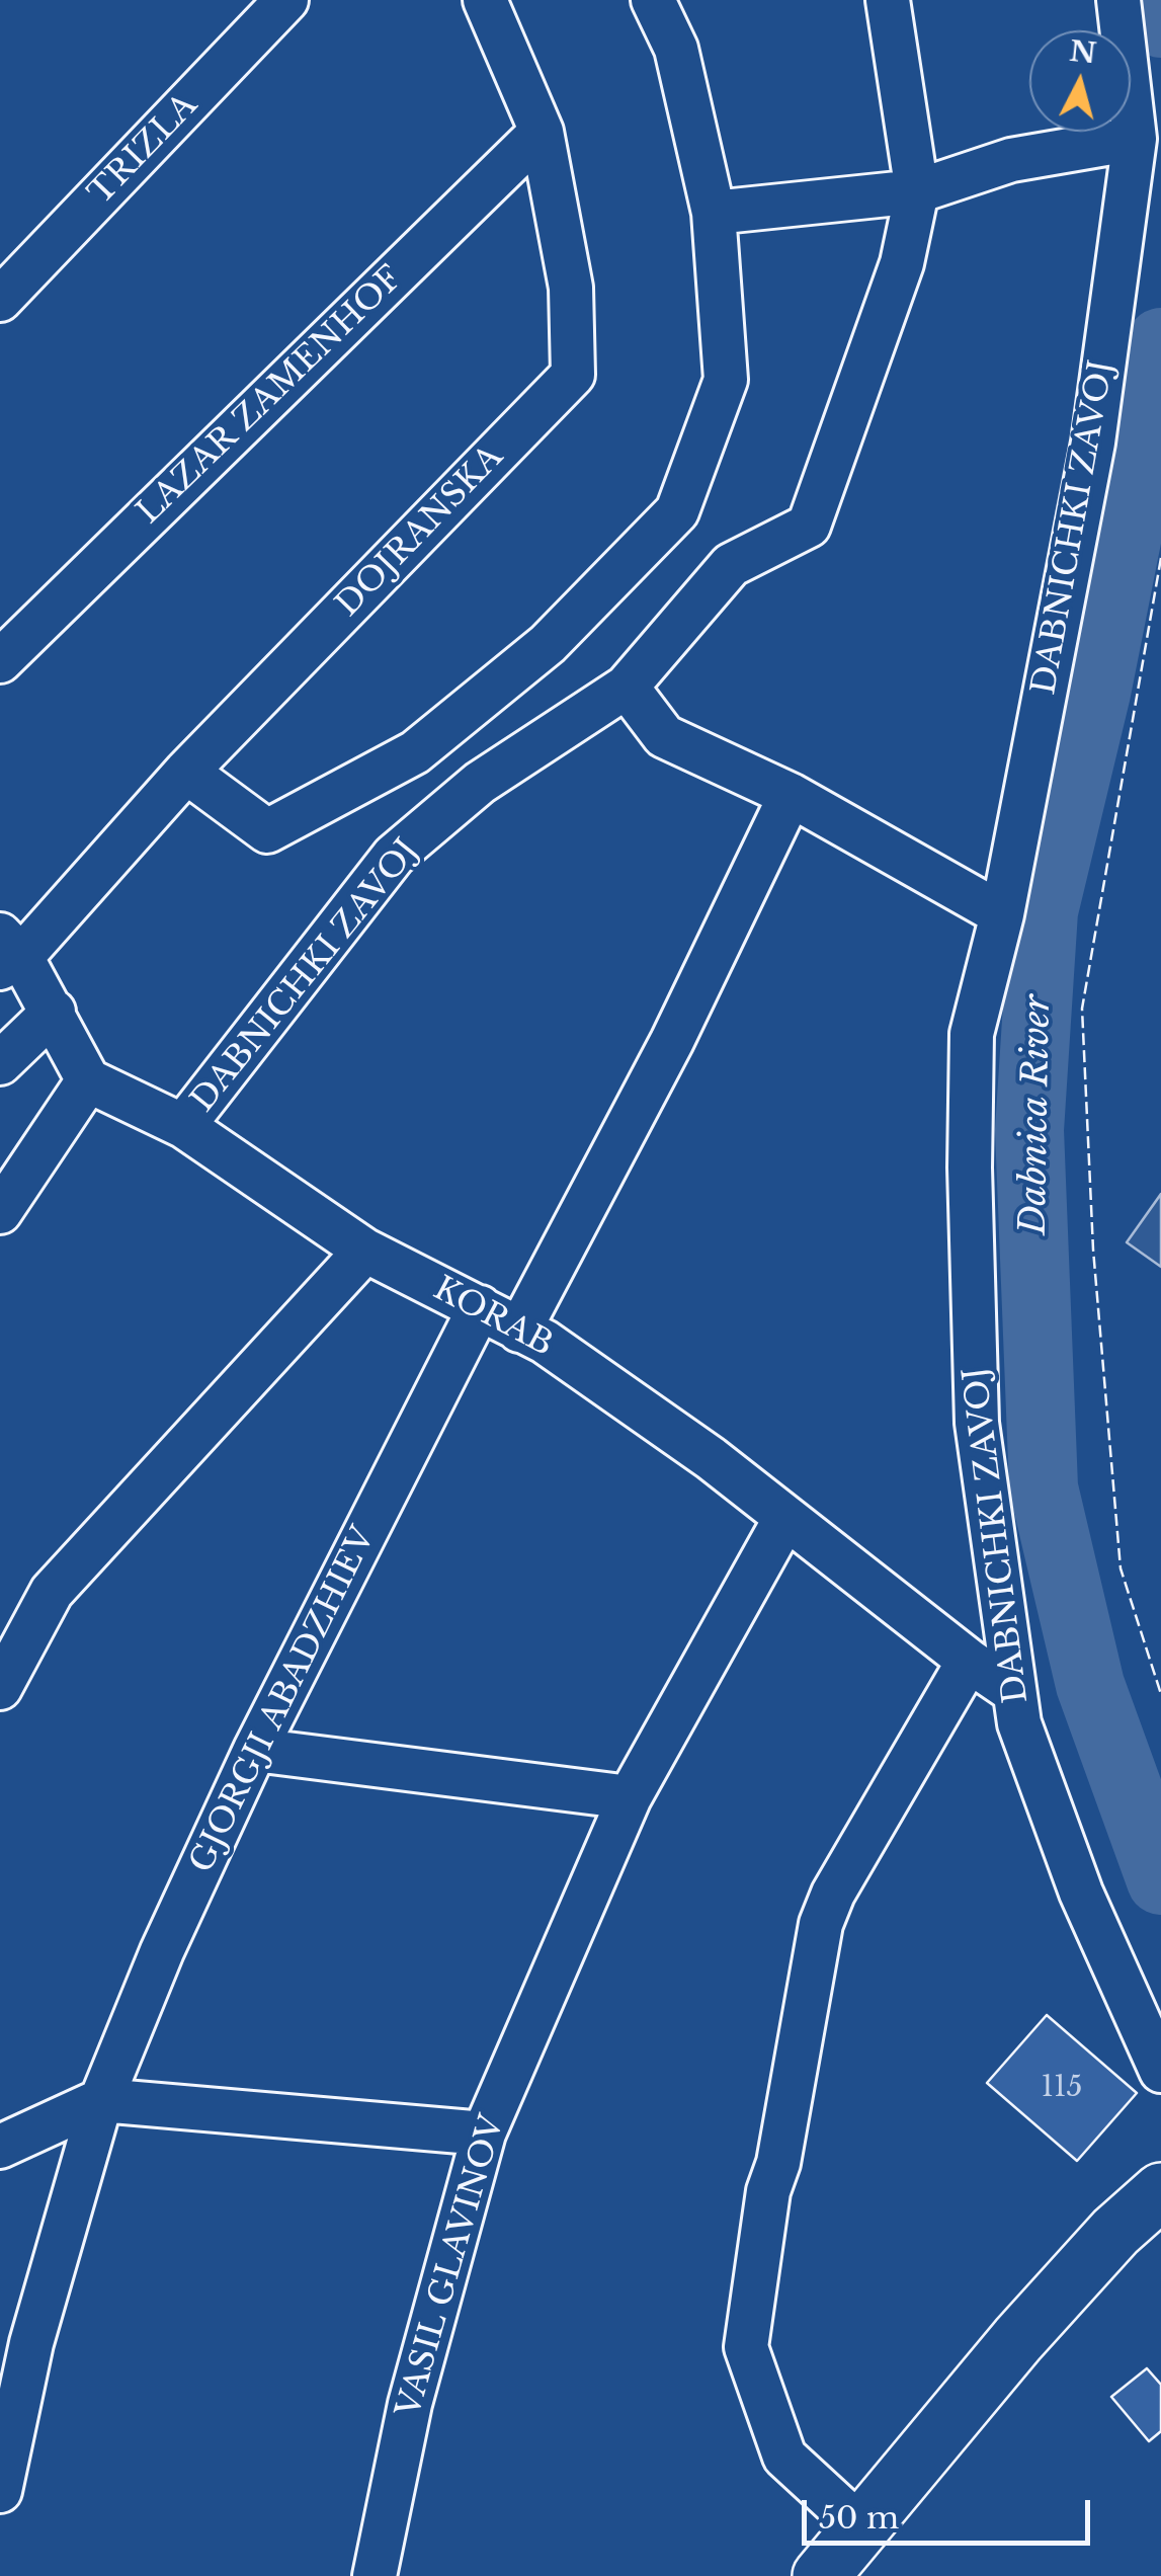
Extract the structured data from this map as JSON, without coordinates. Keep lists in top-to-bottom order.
{
  "streets": {
    "street": [
      "TRIZLA",
      "LAZAR ZAMENHOF",
      "DABNICHKI ZAVOJ",
      "DOJRANSKA",
      "KORAB",
      "GJORGJI ABADZHIEV",
      "VASIL GLAVINOV"
    ]
  },
  "crossings": [
    ["LAZAR ZAMENHOF", "DOJRANSKA"],
    ["DABNICHKI ZAVOJ", "KORAB"],
    ["KORAB", "GJORGJI ABADZHIEV"],
    ["KORAB", "VASIL GLAVINOV"]
  ],
  "water": ["Dabnica River"],
  "house_numbers": ["115"],
  "scale_bar": "50 m",
  "north": "top"
}
